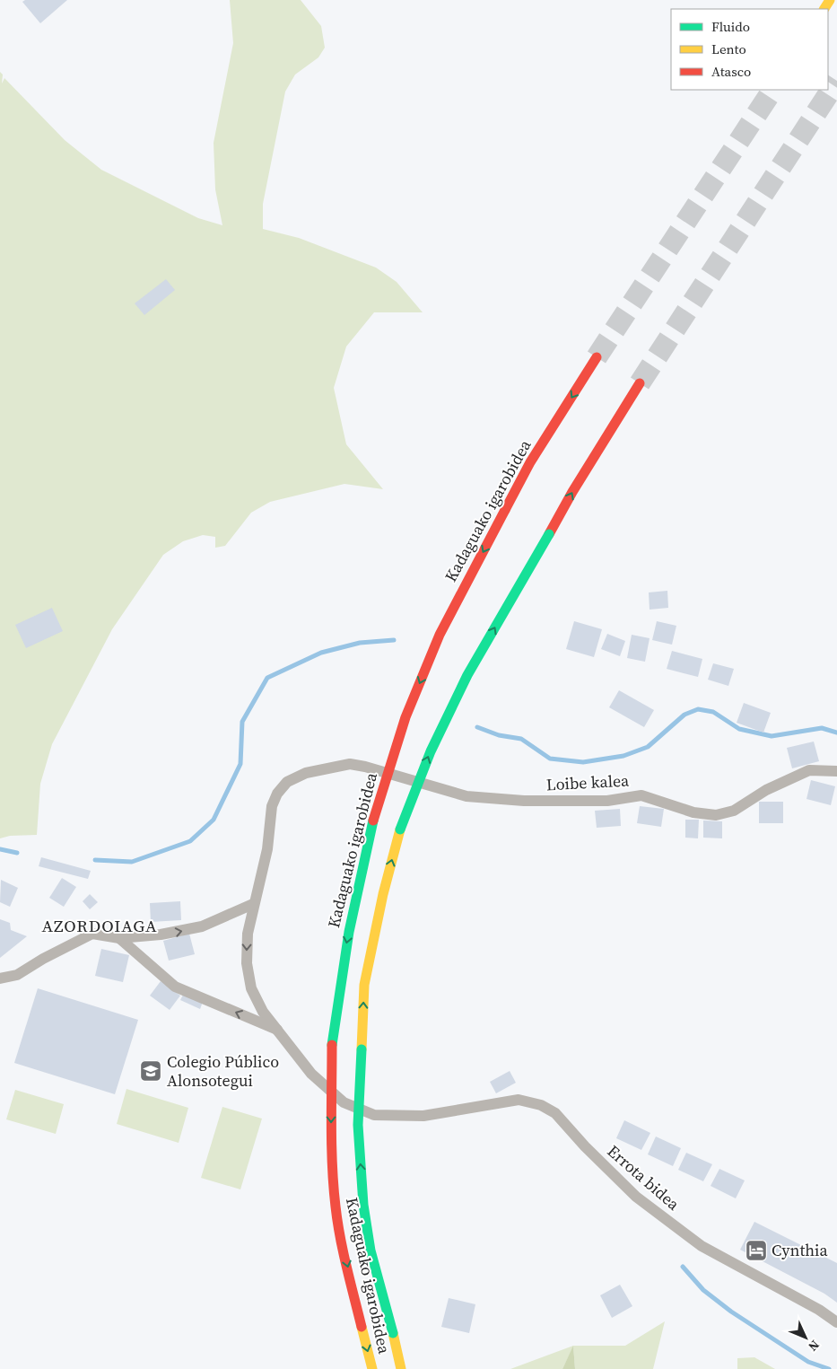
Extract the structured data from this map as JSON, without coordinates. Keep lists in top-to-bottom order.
{
  "streets": {
    "highway": ["Kadaguako igarobidea"],
    "street": ["Loibe kalea", "Errota bidea"]
  },
  "crossings": [
    ["Loibe kalea", "Errota bidea"]
  ],
  "districts": ["AZORDOIAGA"],
  "places": {
    "school or university": ["Colegio Público Alonsotegui"],
    "hotel": ["Cynthia"]
  },
  "legend": ["Fluido", "Lento", "Atasco"],
  "north": "bottom right"
}
